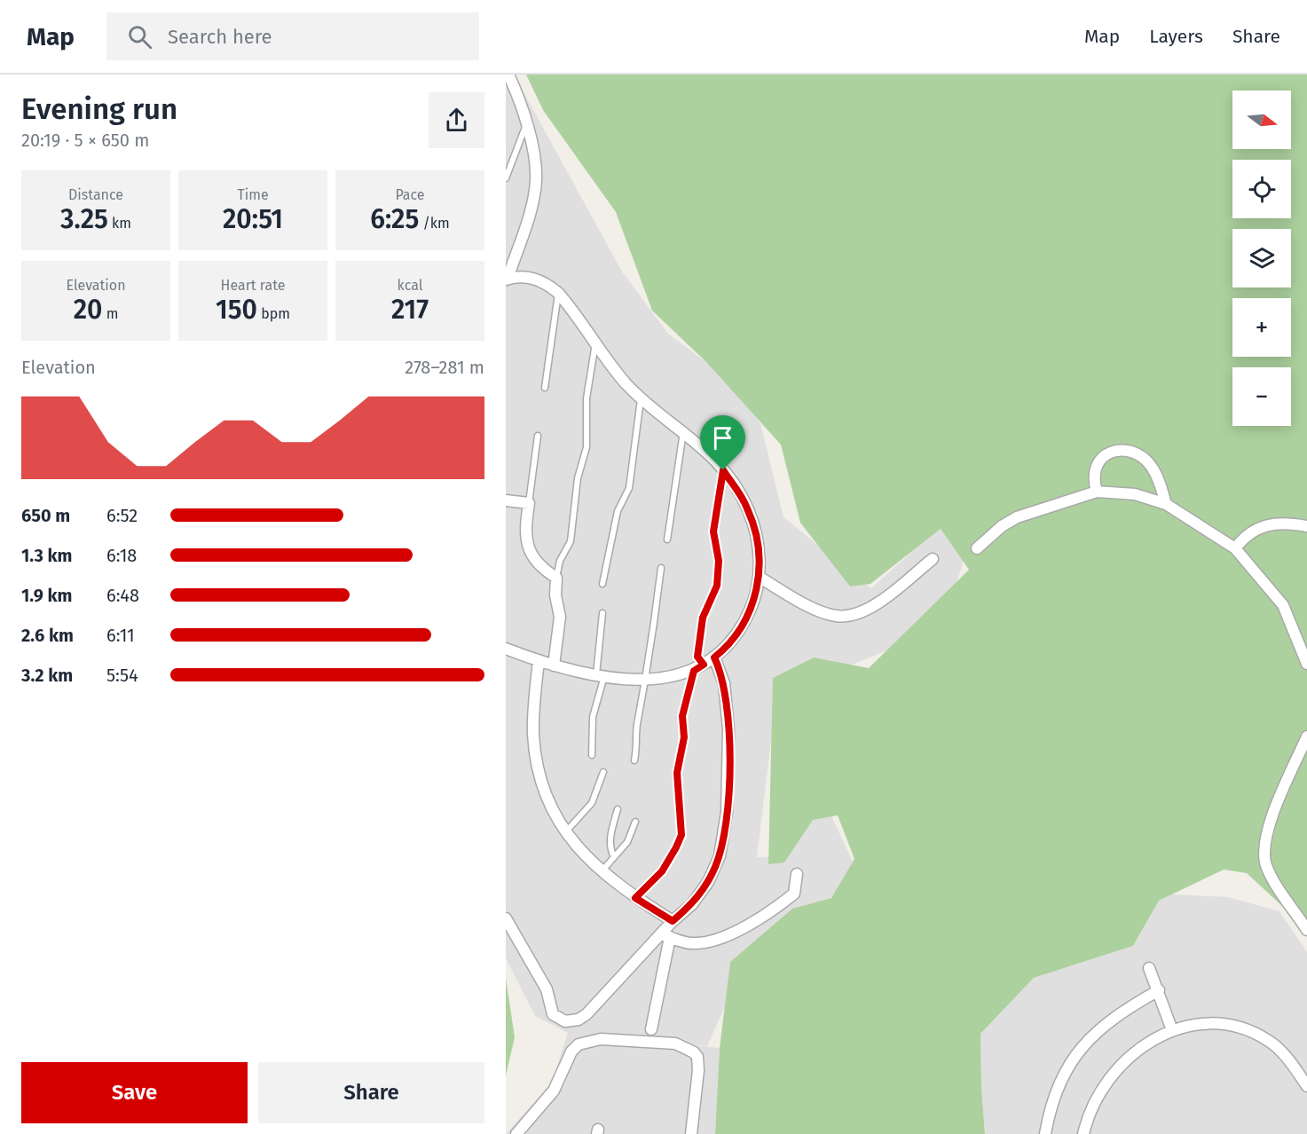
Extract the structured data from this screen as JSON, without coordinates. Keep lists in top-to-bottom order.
{
  "north": "right",
  "page": {
    "header": "Map",
    "search": "Search here",
    "nav": ["Map", "Layers", "Share"],
    "heading": ["Evening run", "20:19 · 5 × 650 m"],
    "map_buttons": ["+", "−"],
    "stats": [
      ["Distance", "3.25 km"],
      ["Time", "20:51"],
      ["Pace", "6:25 /km"],
      ["Elevation", "20 m"],
      ["Heart rate", "150 bpm"],
      ["kcal", "217"]
    ],
    "chart": ["Elevation", "278–281 m"],
    "list": [
      {
        "name": "650 m",
        "note": "6:52"
      },
      {
        "name": "1.3 km",
        "note": "6:18"
      },
      {
        "name": "1.9 km",
        "note": "6:48"
      },
      {
        "name": "2.6 km",
        "note": "6:11"
      },
      {
        "name": "3.2 km",
        "note": "5:54"
      }
    ],
    "buttons": ["Save", "Share"]
  }
}
